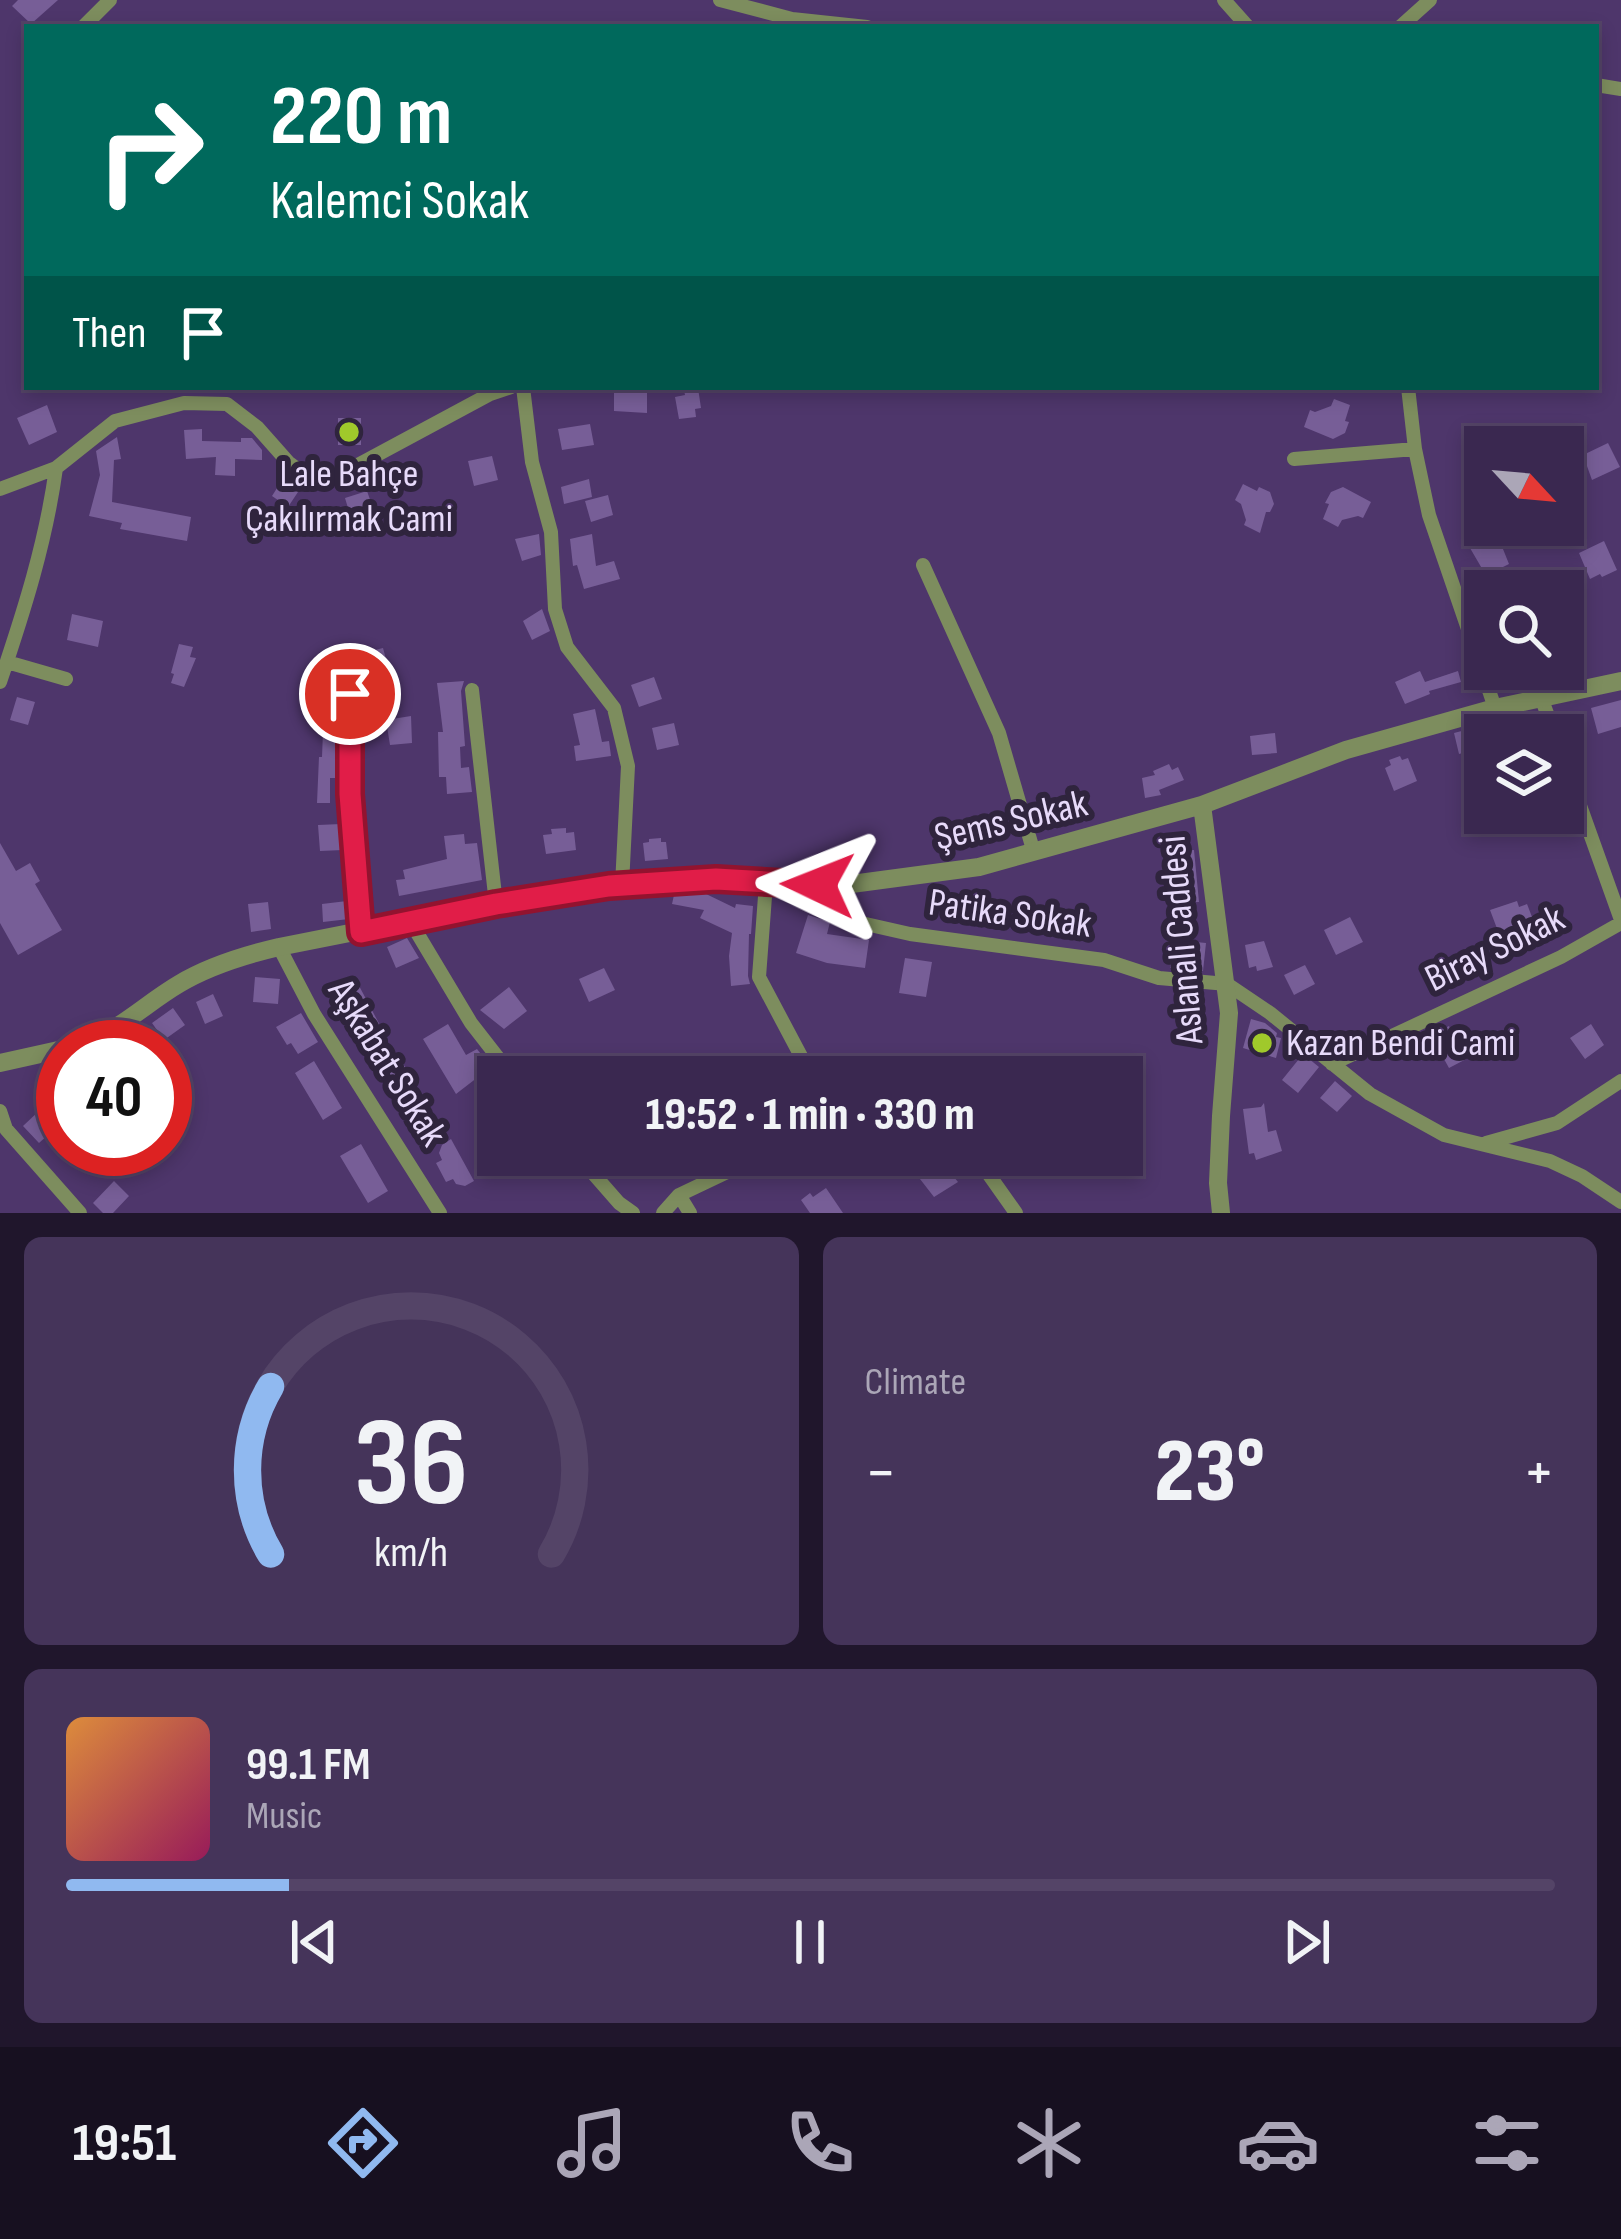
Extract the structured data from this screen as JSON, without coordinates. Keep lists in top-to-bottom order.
{
  "streets": {
    "street": [
      "Şems Sokak",
      "Patika Sokak",
      "Aslanali Caddesi",
      "Biray Sokak",
      "Aşkabat Sokak"
    ]
  },
  "crossings": [
    ["Şems Sokak", "Patika Sokak"],
    ["Şems Sokak", "Aslanali Caddesi"],
    ["Şems Sokak", "Aşkabat Sokak"],
    ["Patika Sokak", "Aslanali Caddesi"]
  ],
  "places": ["Lale Bahçe Çakılırmak Cami", "Kazan Bendi Cami"],
  "north": "bottom right",
  "page": {
    "turn": ["220 m", "Kalemci Sokak"],
    "then": "Then",
    "limit": "40",
    "trip": "19:52 · 1 min · 330 m",
    "tile": "Climate",
    "heat": ["−", "23°", "+"],
    "song": ["99.1 FM", "Music"],
    "tabs": "19:51",
    "gauge": ["36", "km/h"]
  }
}
